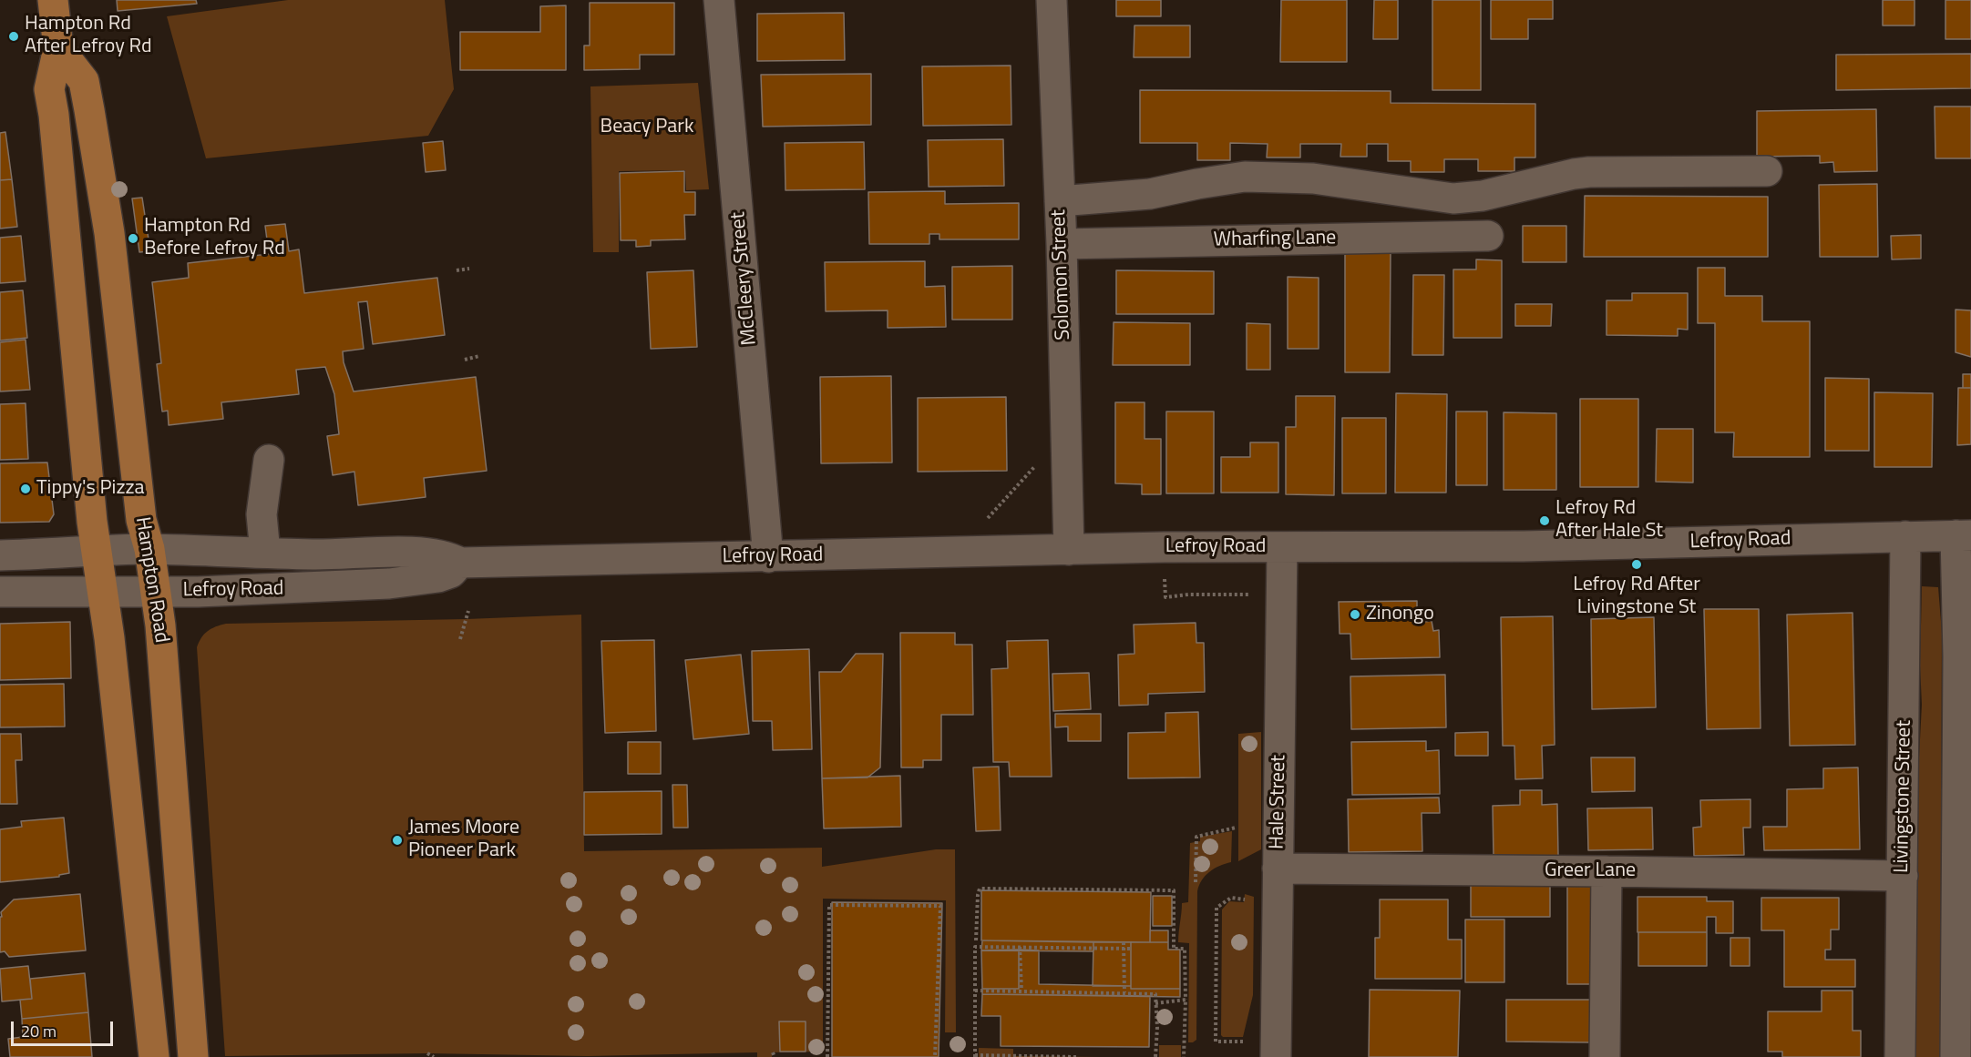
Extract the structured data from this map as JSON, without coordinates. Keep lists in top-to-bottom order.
{
  "streets": {
    "main road": ["Hampton Road"],
    "street": [
      "Wharfing Lane",
      "Solomon Street",
      "McCleery Street",
      "Lefroy Road",
      "Livingstone Street",
      "Hale Street",
      "Greer Lane"
    ]
  },
  "crossings": [
    ["Wharfing Lane", "Solomon Street"],
    ["Solomon Street", "Lefroy Road"],
    ["McCleery Street", "Lefroy Road"],
    ["Lefroy Road", "Hampton Road"],
    ["Lefroy Road", "Livingstone Street"],
    ["Lefroy Road", "Hale Street"],
    ["Livingstone Street", "Greer Lane"],
    ["Hale Street", "Greer Lane"]
  ],
  "parks": ["Beacy Park"],
  "places": [
    "Hampton Rd After Lefroy Rd",
    "Hampton Rd Before Lefroy Rd",
    "Tippy's Pizza",
    "Lefroy Rd After Hale St",
    "Lefroy Rd After Livingstone St",
    "Zinongo",
    "James Moore Pioneer Park"
  ],
  "scale_bar": "20 m"
}
